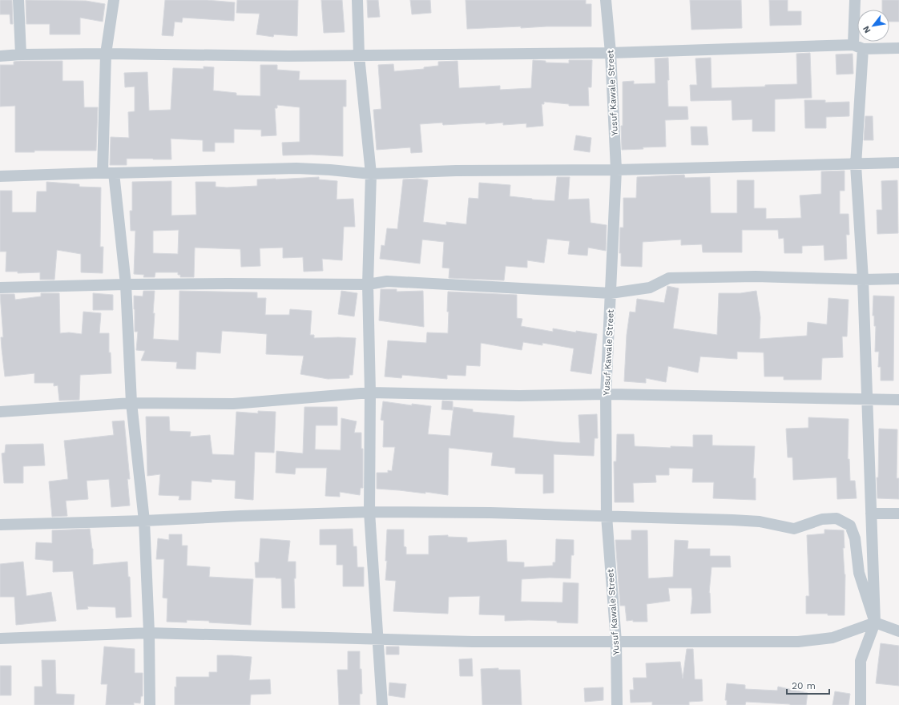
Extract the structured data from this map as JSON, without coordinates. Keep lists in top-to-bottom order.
{
  "streets": {
    "street": ["Yusuf Kawale Street"]
  },
  "scale_bar": "20 m",
  "north": "bottom left"
}
